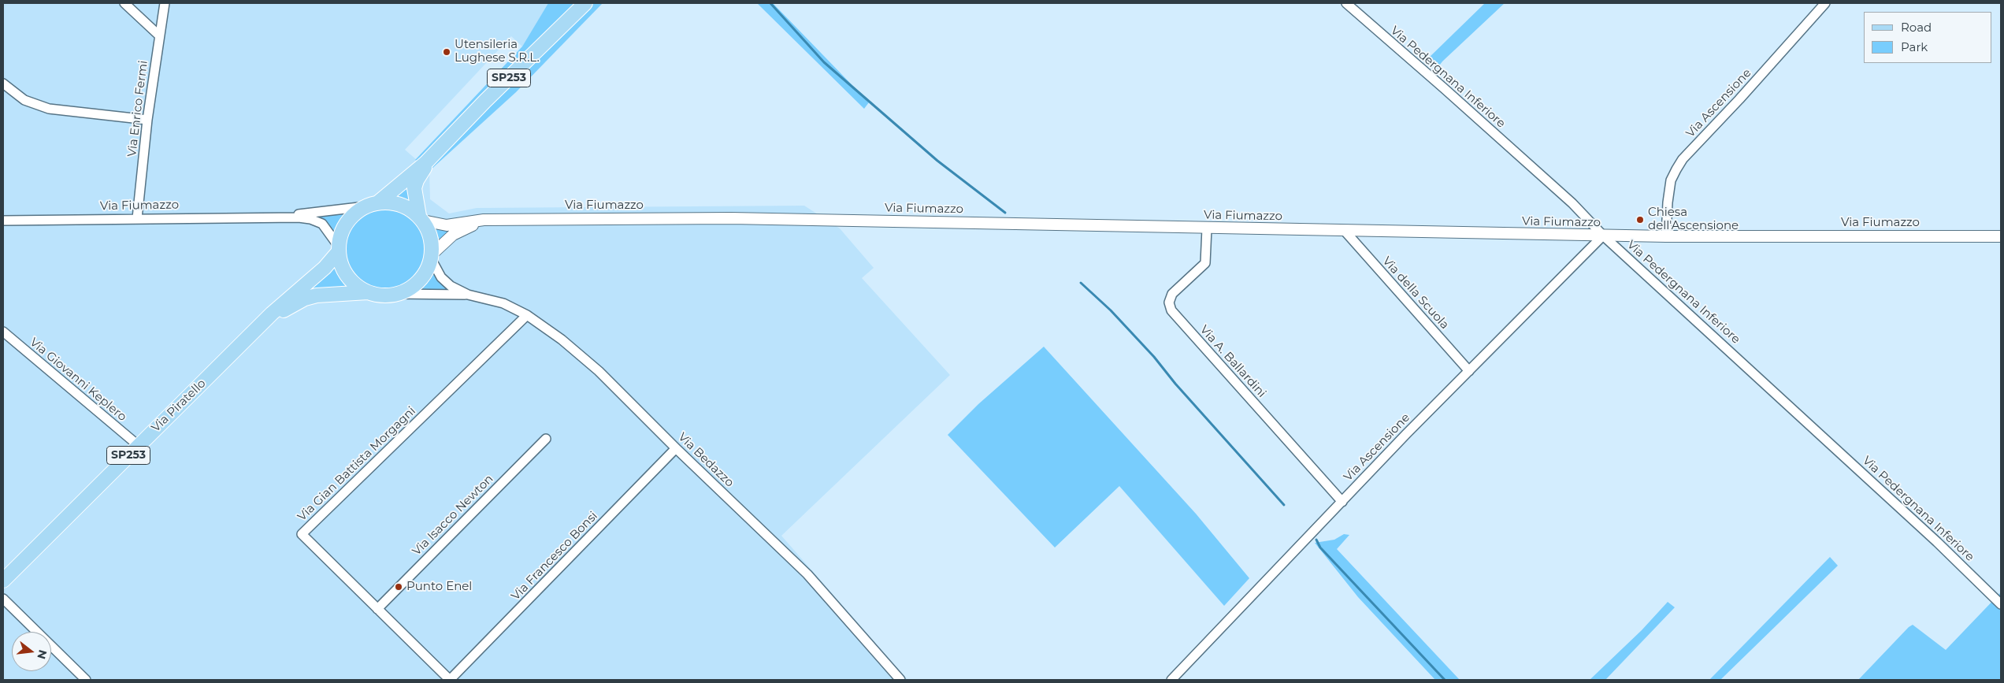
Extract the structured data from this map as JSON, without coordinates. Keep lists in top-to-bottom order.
{
  "streets": {
    "main road": ["SP253", "Via Piratello"],
    "street": [
      "Via Pedergnana Inferiore",
      "Via Ascensione",
      "Via Enrico Fermi",
      "Via Fiumazzo",
      "Via della Scuola",
      "Via A. Ballardini",
      "Via Giovanni Keplero",
      "Via Bedazzo",
      "Via Gian Battista Morgagni",
      "Via Isacco Newton",
      "Via Francesco Bonsi"
    ]
  },
  "crossings": [
    ["Via Pedergnana Inferiore", "Via Ascensione"],
    ["Via Pedergnana Inferiore", "Via Fiumazzo"],
    ["SP253", "Via Fiumazzo"],
    ["SP253", "Via Piratello"],
    ["SP253", "Via Bedazzo"],
    ["Via Ascensione", "Via Fiumazzo"],
    ["Via Ascensione", "Via della Scuola"],
    ["Via Ascensione", "Via A. Ballardini"],
    ["Via Enrico Fermi", "Via Fiumazzo"],
    ["Via Fiumazzo", "Via della Scuola"],
    ["Via Fiumazzo", "Via A. Ballardini"],
    ["Via Fiumazzo", "Via Piratello"],
    ["Via Fiumazzo", "Via Bedazzo"],
    ["Via Giovanni Keplero", "Via Piratello"],
    ["Via Piratello", "Via Bedazzo"],
    ["Via Bedazzo", "Via Gian Battista Morgagni"],
    ["Via Bedazzo", "Via Francesco Bonsi"],
    ["Via Gian Battista Morgagni", "Via Isacco Newton"],
    ["Via Gian Battista Morgagni", "Via Francesco Bonsi"]
  ],
  "places": ["Utensileria Lughese S.R.L.", "Chiesa dell'Ascensione", "Punto Enel"],
  "legend": ["Road", "Park"],
  "north": "right"
}
